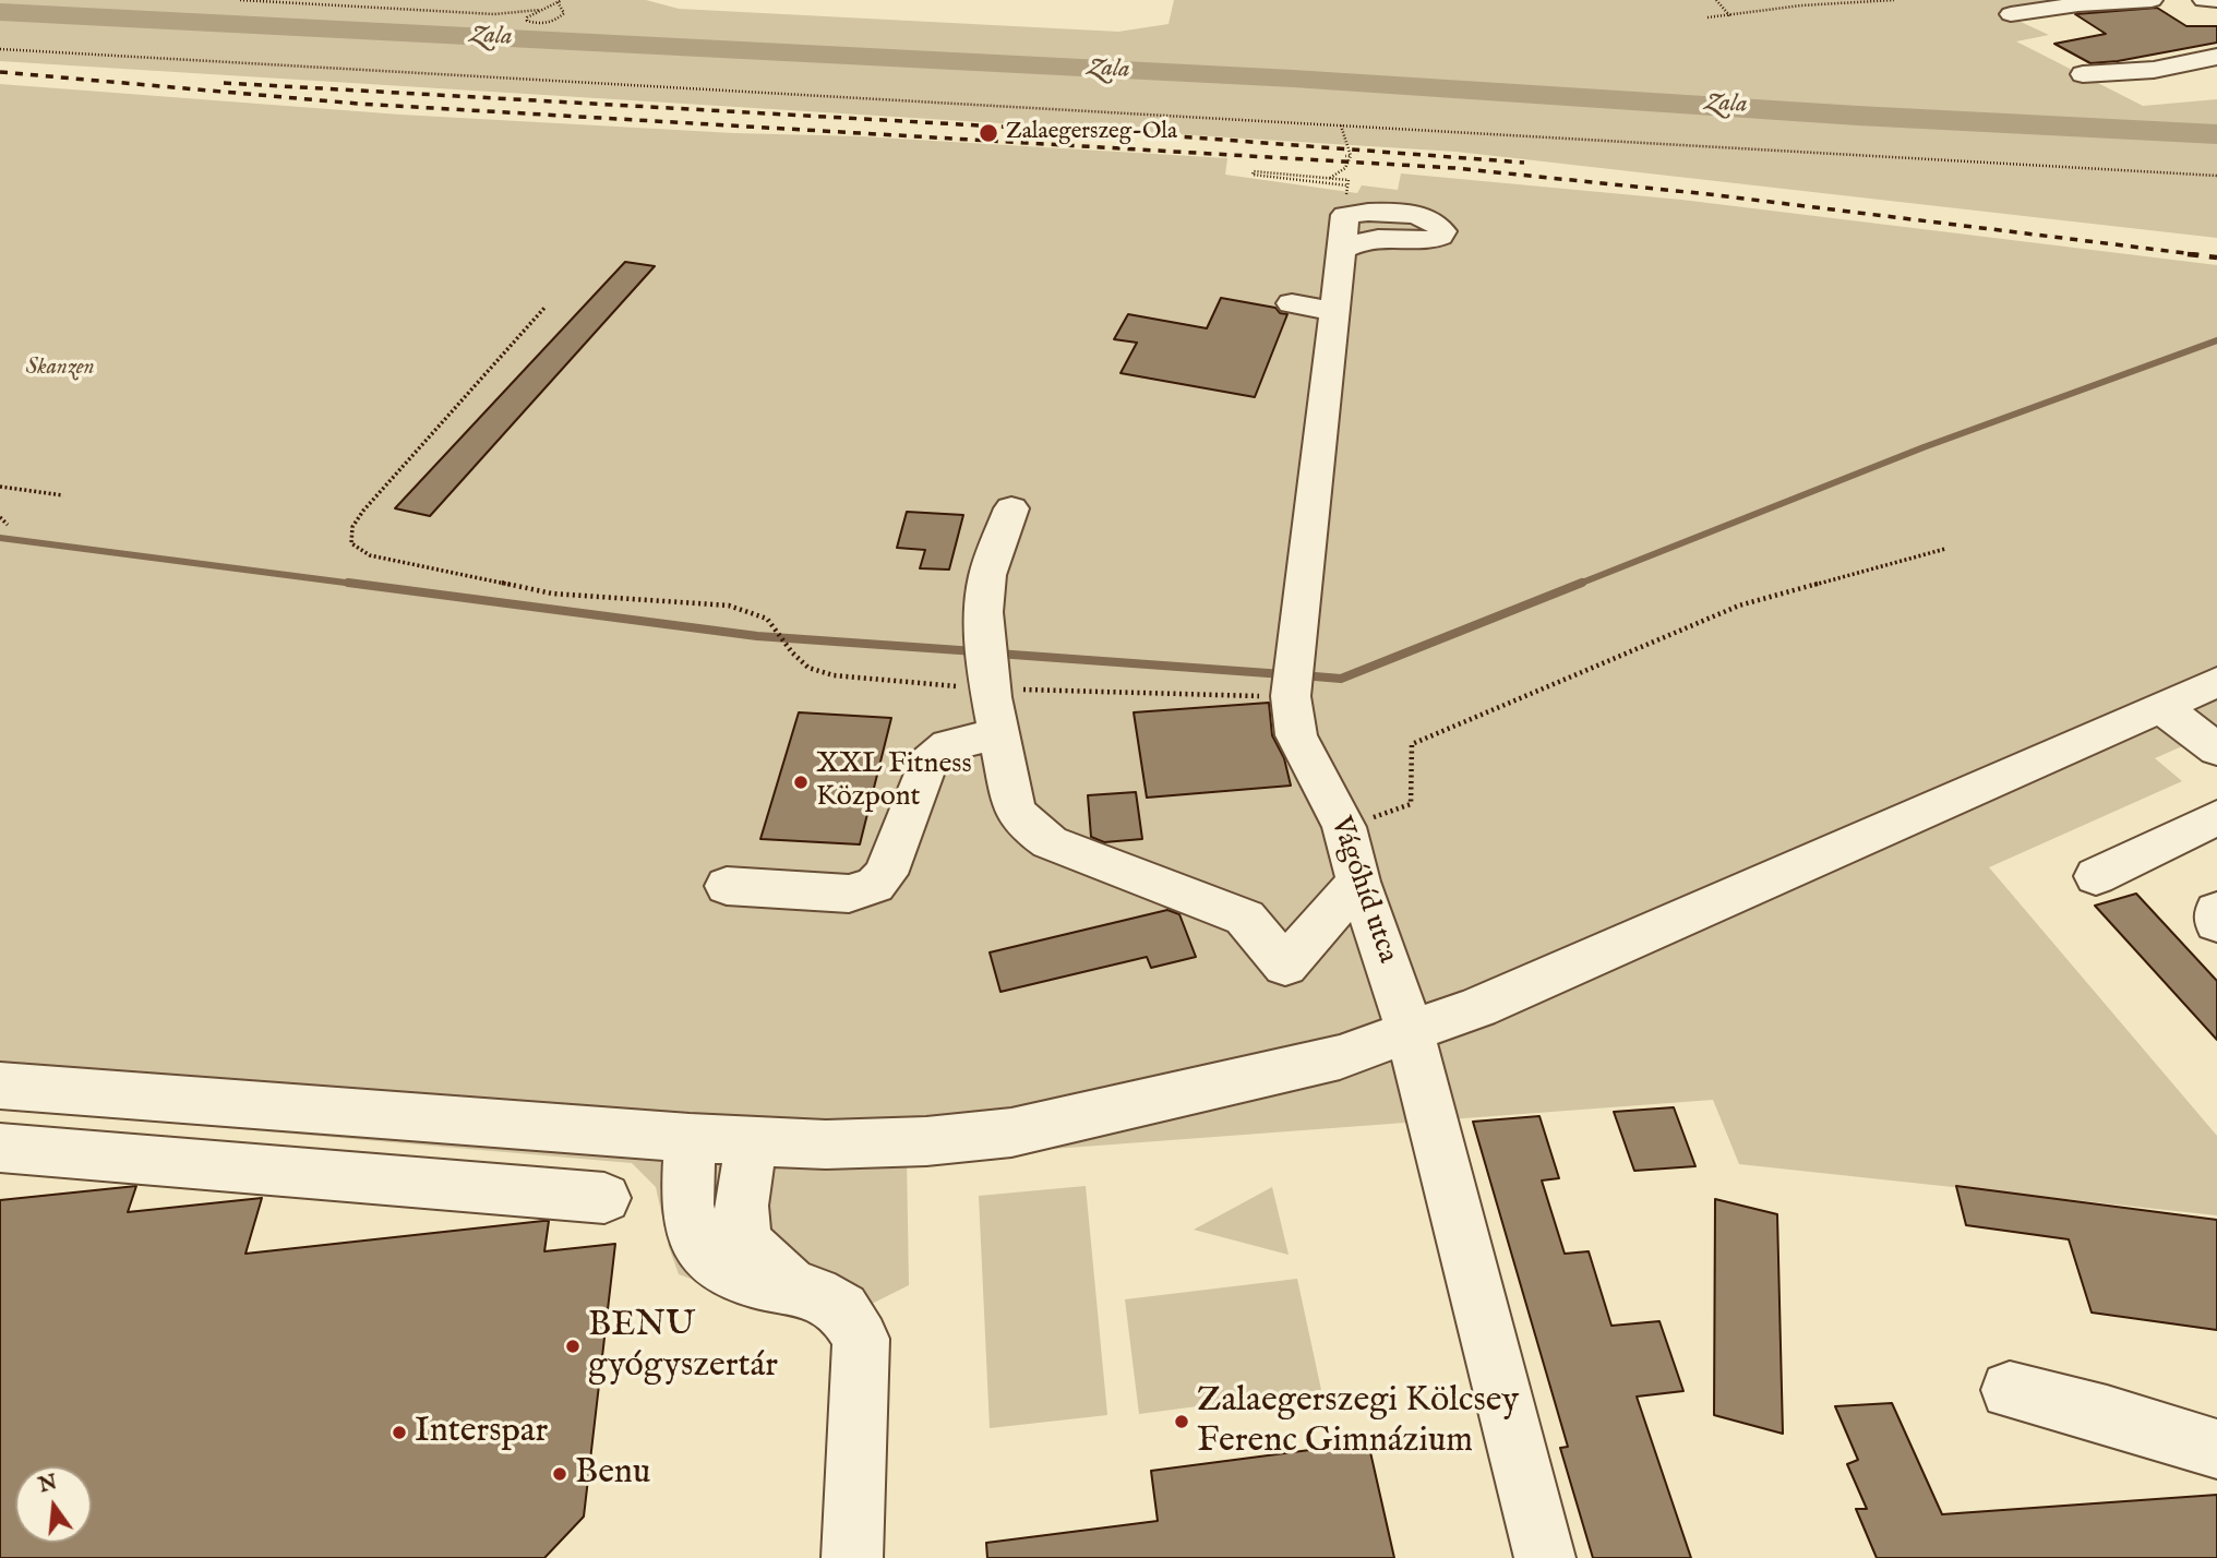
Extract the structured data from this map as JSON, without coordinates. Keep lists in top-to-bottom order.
{
  "streets": {
    "street": ["Vágóhíd utca"]
  },
  "water": ["Zala"],
  "parks": ["Skanzen"],
  "places": [
    "Zalaegerszeg-Ola",
    "XXL Fitness Központ",
    "BENU gyógyszertár",
    "Zalaegerszegi Kölcsey Ferenc Gimnázium",
    "Interspar",
    "Benu"
  ],
  "north": "top"
}
